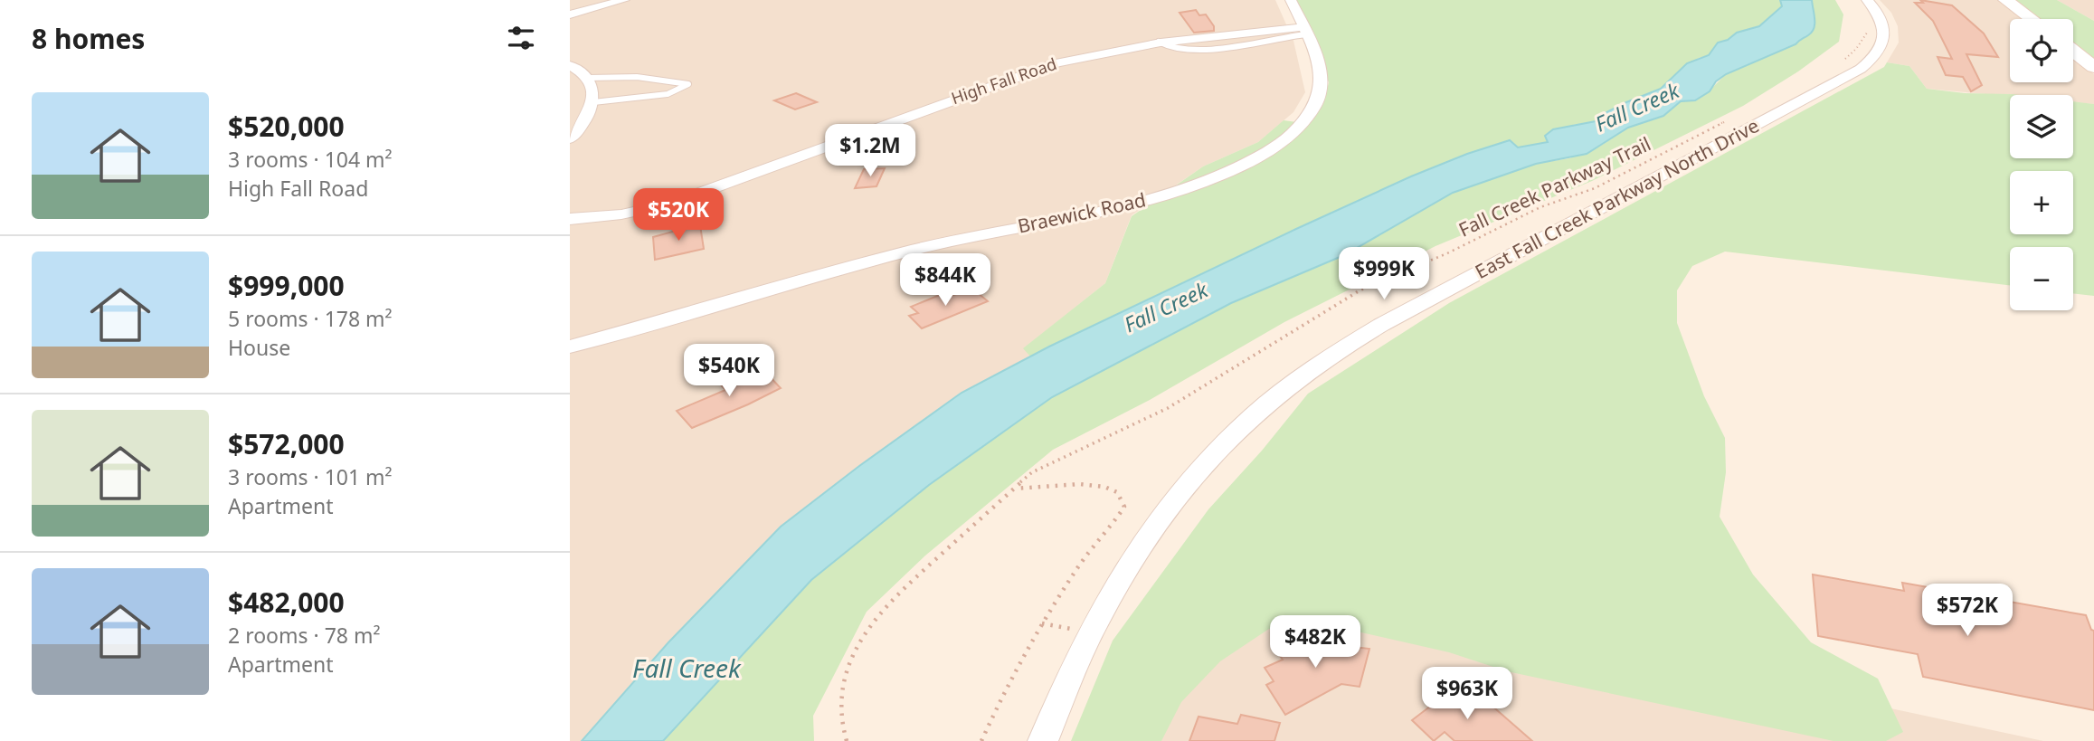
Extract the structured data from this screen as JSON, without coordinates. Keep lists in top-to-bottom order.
{
  "streets": {
    "street": ["High Fall Road", "East Fall Creek Parkway North Drive", "Braewick Road"],
    "path": ["Fall Creek Parkway Trail"]
  },
  "crossings": [
    ["High Fall Road", "Braewick Road"]
  ],
  "water": ["Fall Creek"],
  "page": {
    "heading": "8 homes",
    "map_buttons": ["+", "−"],
    "list": [
      {
        "name": "$520,000",
        "note": "3 rooms · 104 m² · High Fall Road"
      },
      {
        "name": "$999,000",
        "note": "5 rooms · 178 m² · House"
      },
      {
        "name": "$572,000",
        "note": "3 rooms · 101 m² · Apartment"
      },
      {
        "name": "$482,000",
        "note": "2 rooms · 78 m² · Apartment"
      }
    ],
    "price": [
      "$1.2M",
      "$520K",
      "$999K",
      "$844K",
      "$540K",
      "$572K",
      "$482K",
      "$963K"
    ]
  }
}
